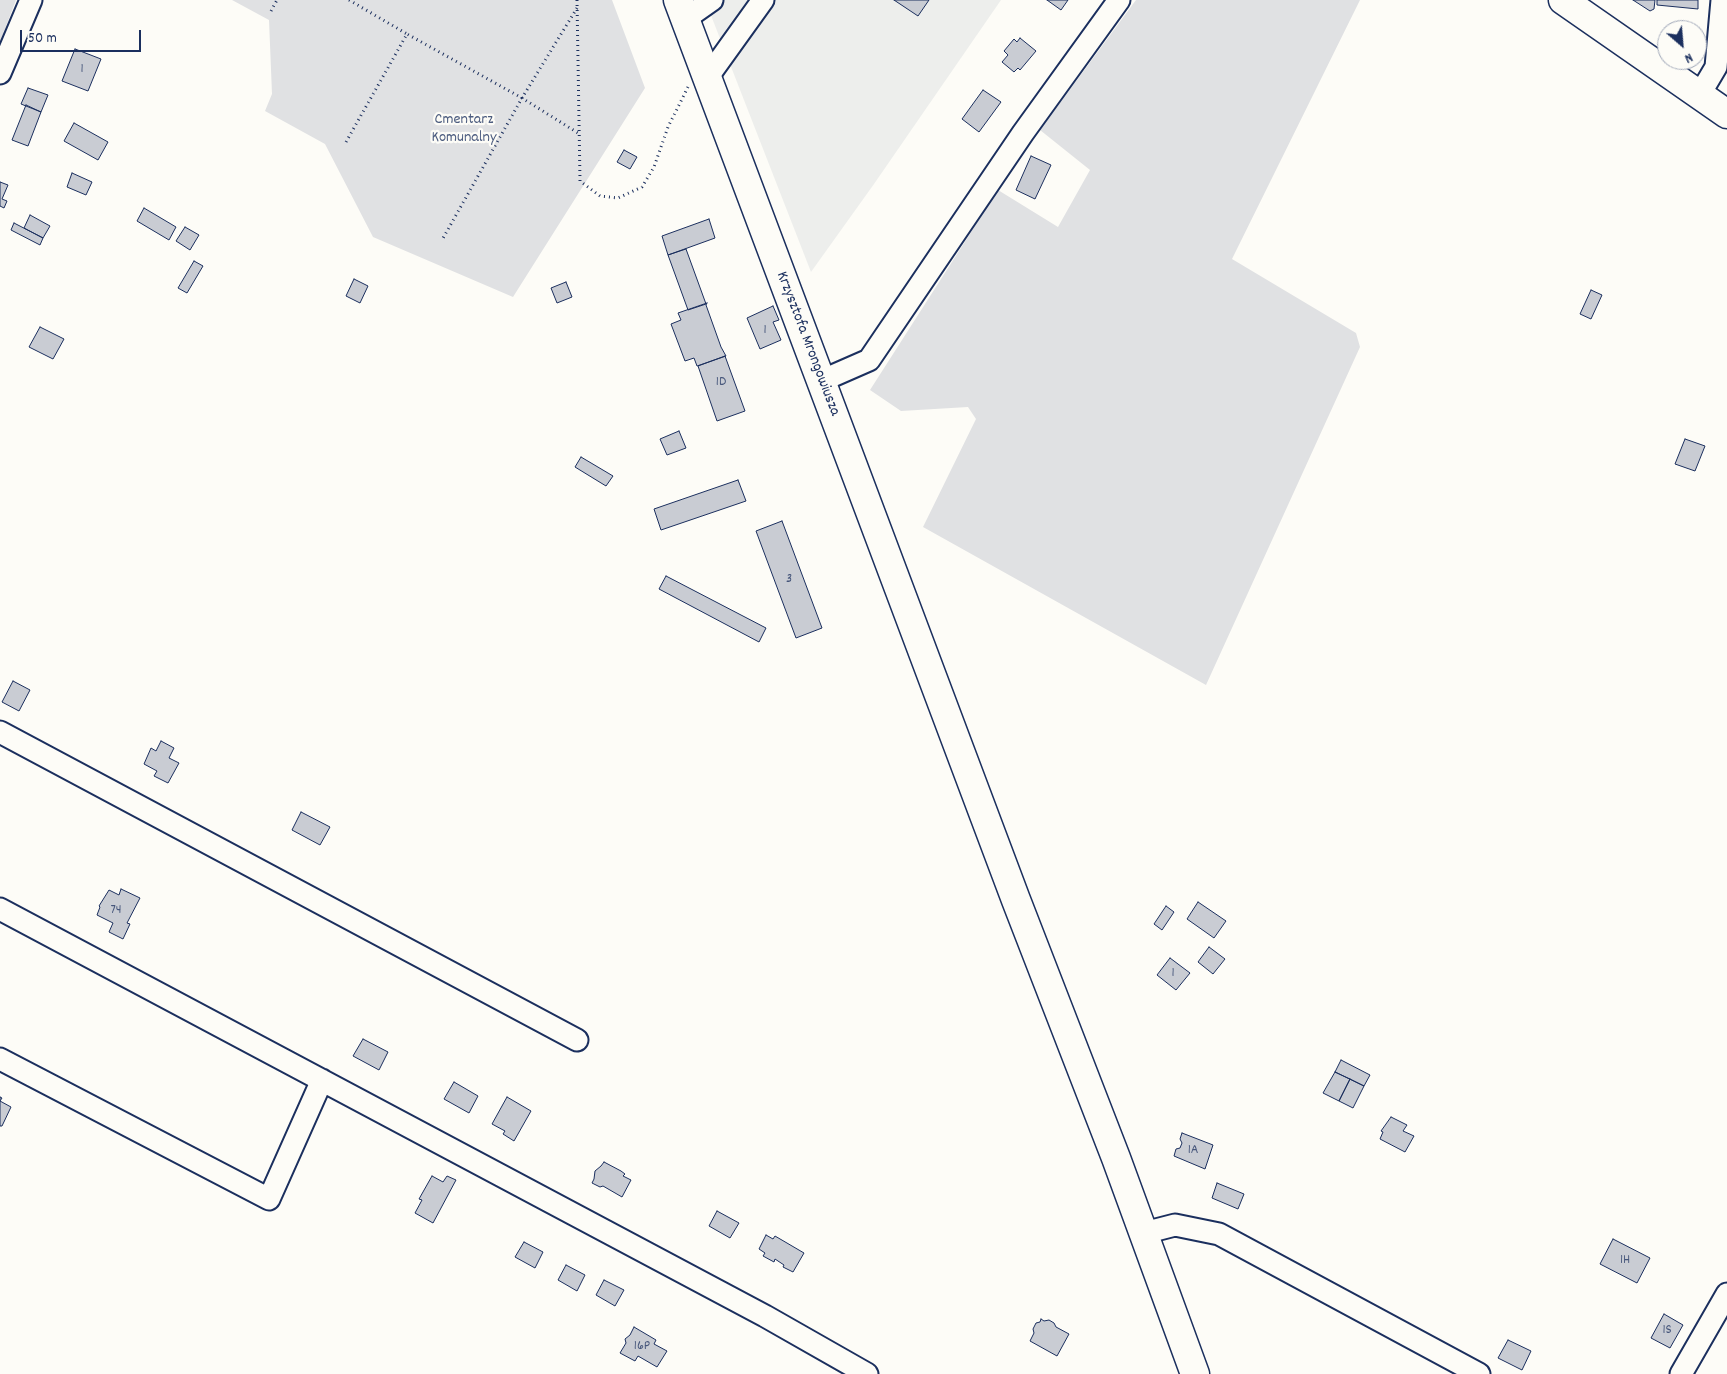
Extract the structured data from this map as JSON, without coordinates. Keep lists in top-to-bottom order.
{
  "streets": {
    "main road": ["Krzysztofa Mrongowiusza"]
  },
  "parks": ["Cmentarz Komunalny"],
  "house_numbers": [
    "1",
    "1",
    "1D",
    "3",
    "74",
    "1",
    "1A",
    "1H",
    "1S",
    "16P"
  ],
  "scale_bar": "50 m",
  "north": "bottom right"
}
